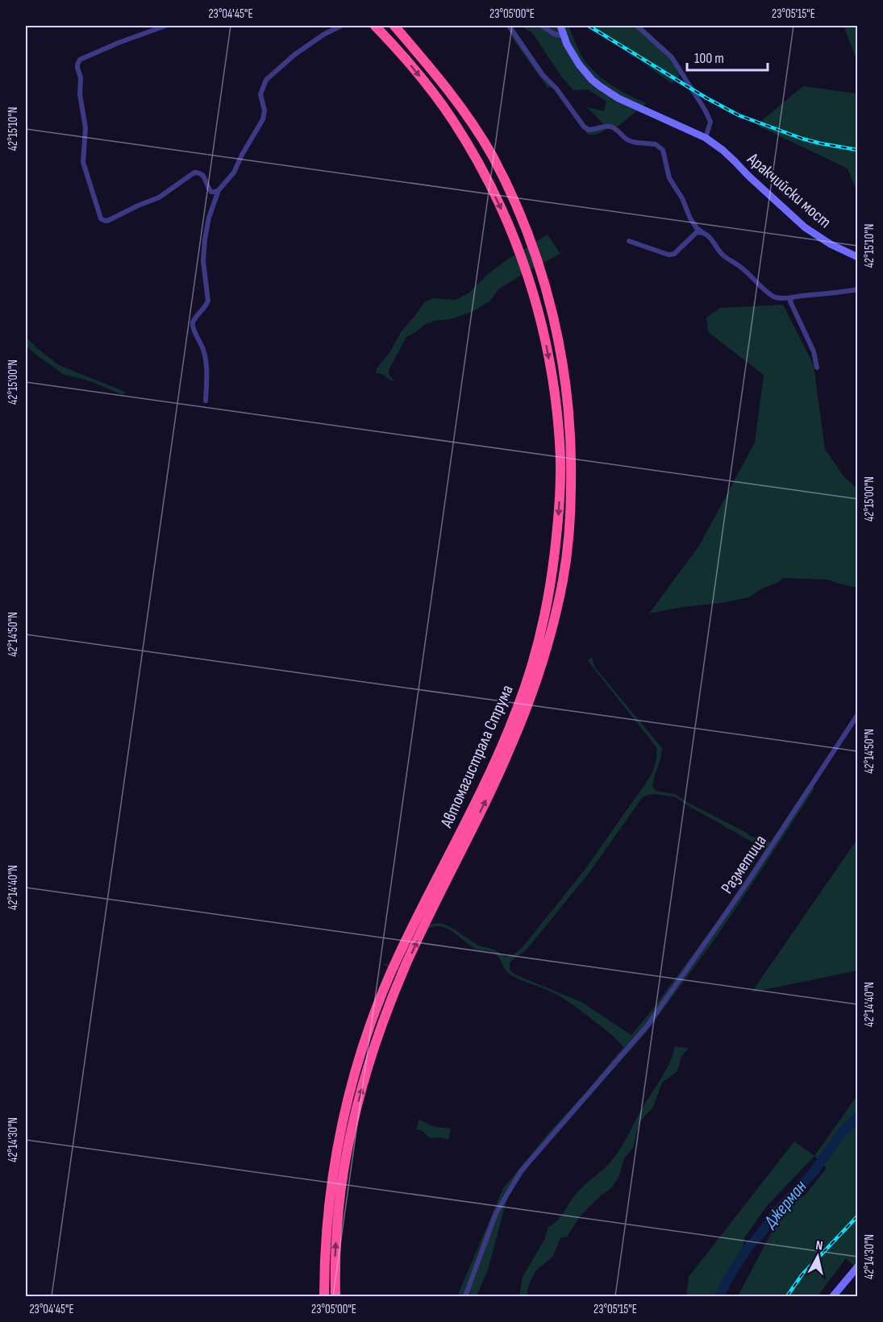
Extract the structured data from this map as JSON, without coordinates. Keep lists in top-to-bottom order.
{
  "streets": {
    "highway": ["Автомагистрала Струма"],
    "main road": ["Аракчийски мост"],
    "street": ["Разметица"]
  },
  "water": ["Джерман"],
  "scale_bar": "100 m",
  "north": "top",
  "coordinates": [
    "23°04'45\"E",
    "23°05'00\"E",
    "23°05'15\"E",
    "42°15'10\"N",
    "42°15'00\"N",
    "42°14'50\"N",
    "42°14'40\"N",
    "42°14'30\"N"
  ]
}
